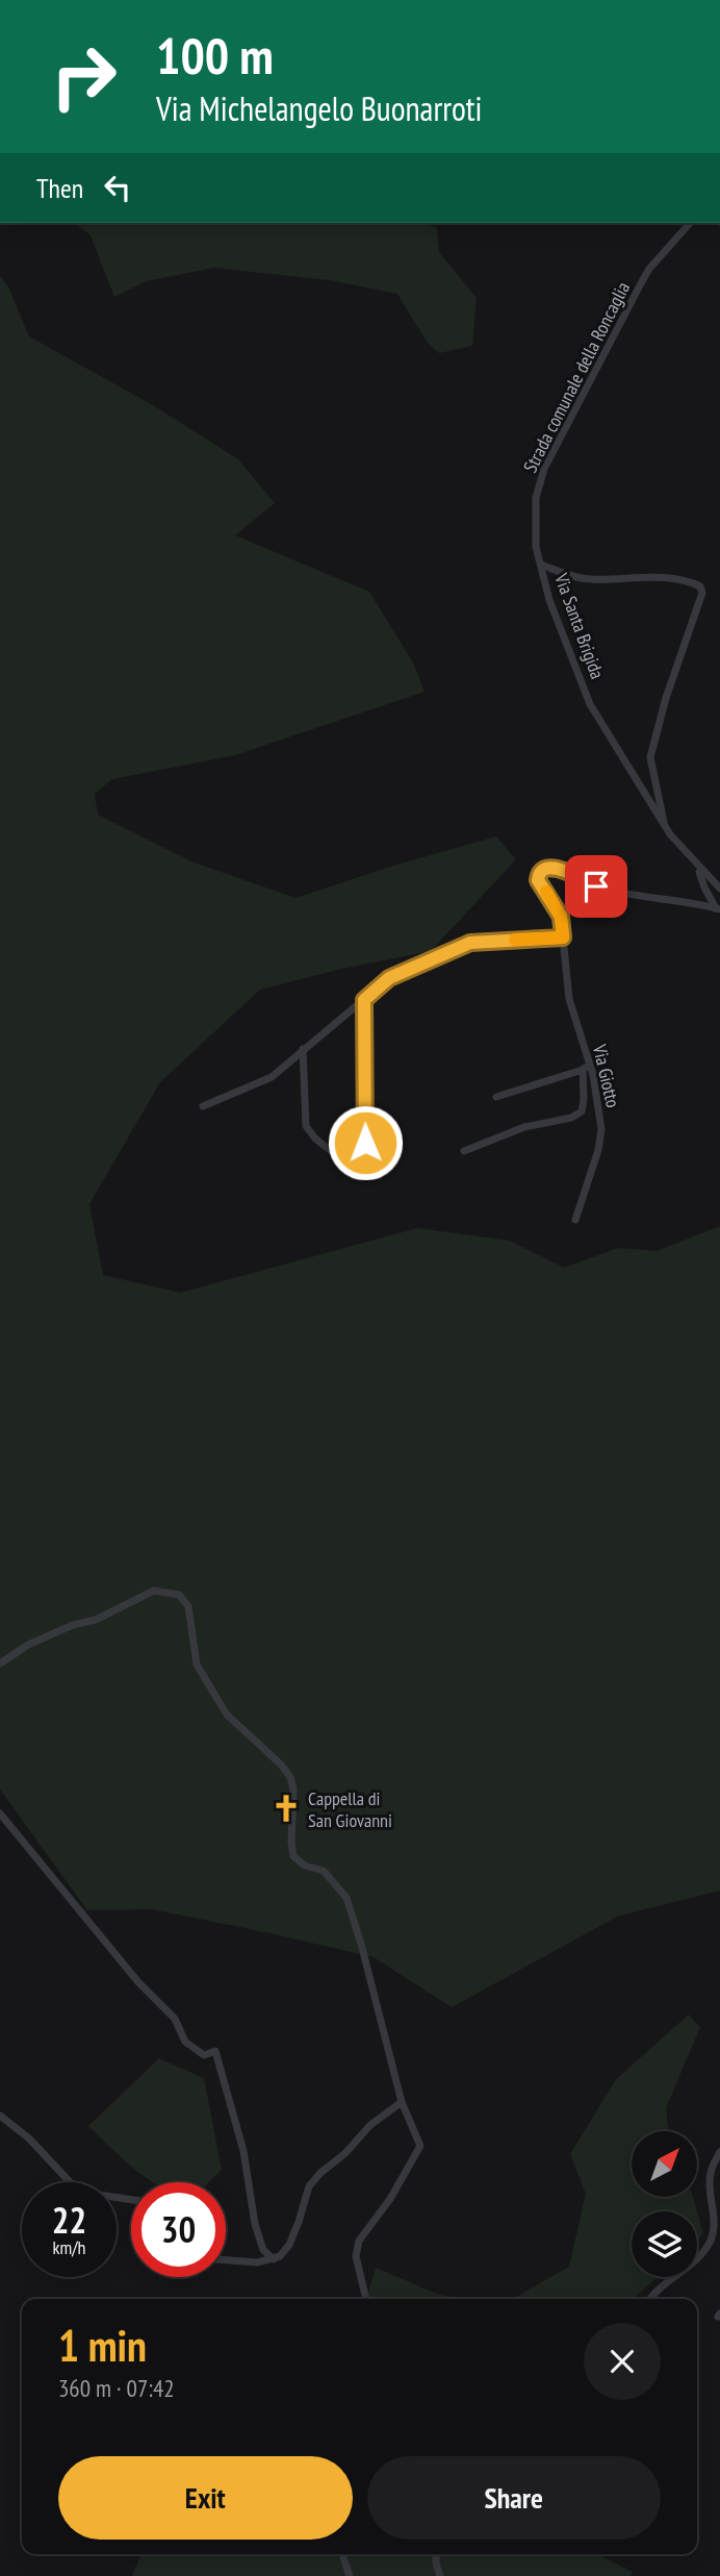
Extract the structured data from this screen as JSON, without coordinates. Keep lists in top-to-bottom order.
{
  "streets": {
    "street": ["Strada comunale della Roncaglia", "Via Santa Brigida", "Via Giotto"]
  },
  "crossings": [
    ["Strada comunale della Roncaglia", "Via Santa Brigida"]
  ],
  "places": {
    "church": ["Cappella di San Giovanni"]
  },
  "north": "top right",
  "page": {
    "turn": ["100 m", "Via Michelangelo Buonarroti"],
    "then": "Then",
    "speed": "22 km/h",
    "limit": "30",
    "heading": ["1 min", "360 m · 07:42"],
    "buttons": ["Exit", "Share"]
  }
}
